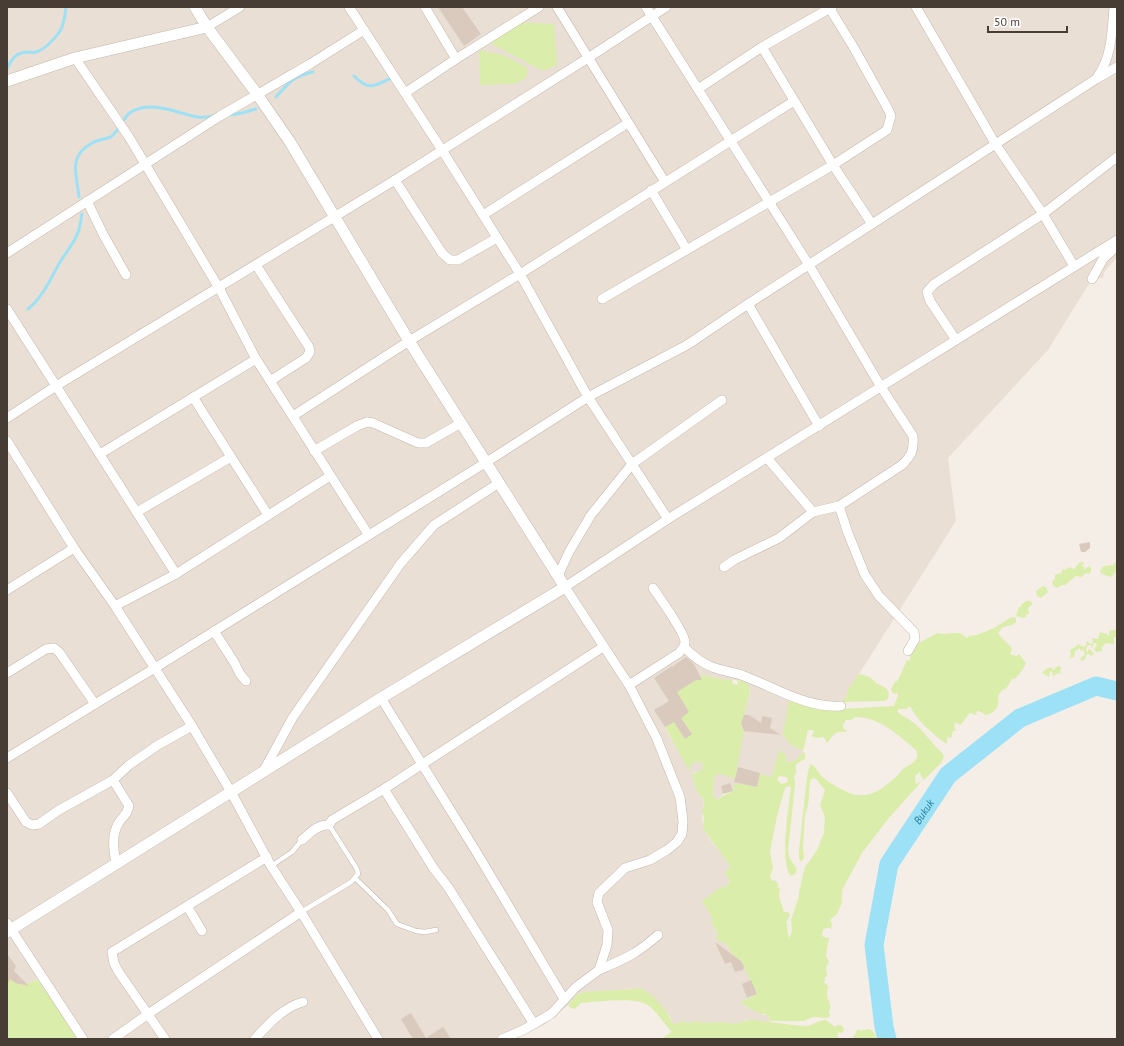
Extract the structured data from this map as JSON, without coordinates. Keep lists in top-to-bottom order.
{
  "water": ["Bukuk"],
  "scale_bar": "50 m"
}
